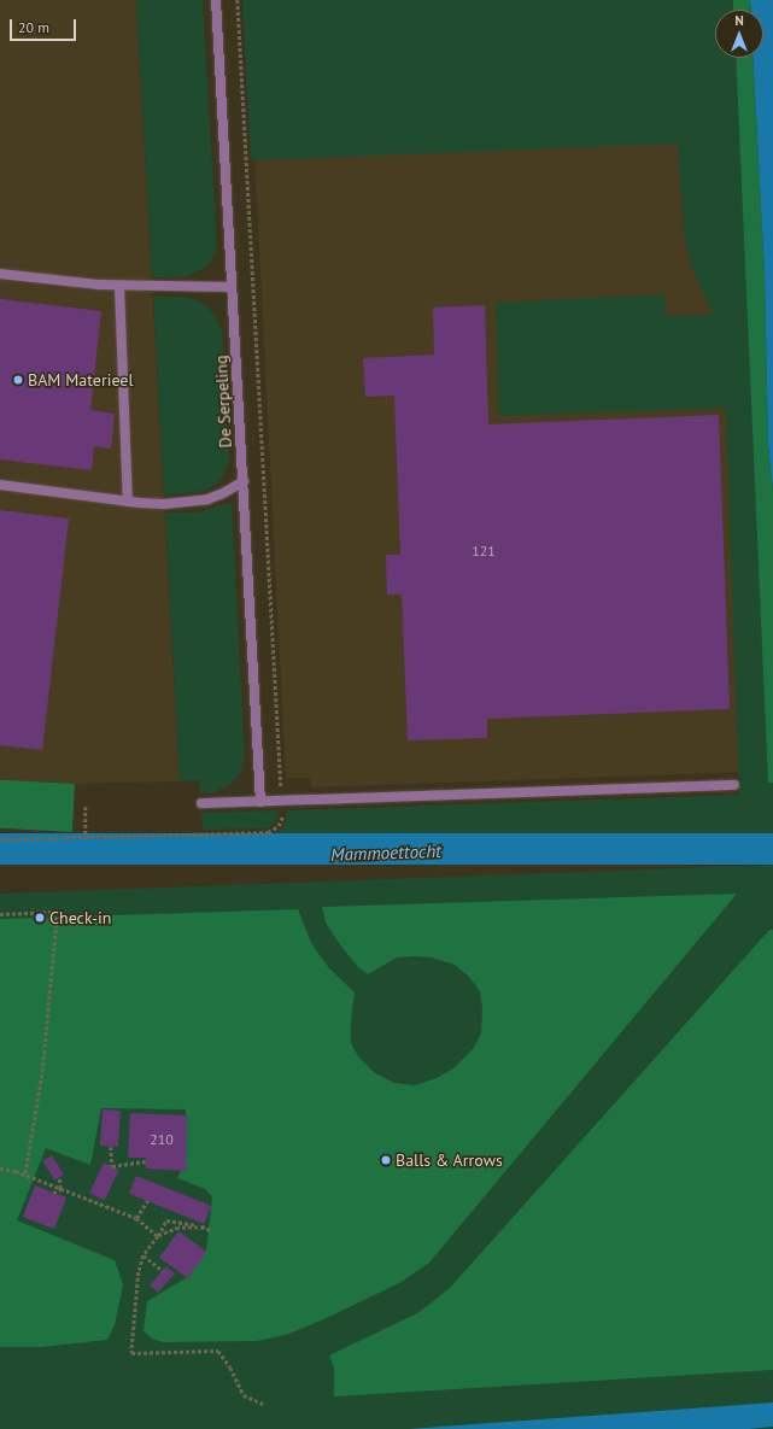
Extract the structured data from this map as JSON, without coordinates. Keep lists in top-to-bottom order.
{
  "streets": {
    "street": ["De Serpeling"]
  },
  "water": ["Mammoettocht"],
  "places": ["BAM Materieel", "Check-in", "Balls & Arrows"],
  "house_numbers": ["121", "210"],
  "scale_bar": "20 m",
  "north": "top"
}
